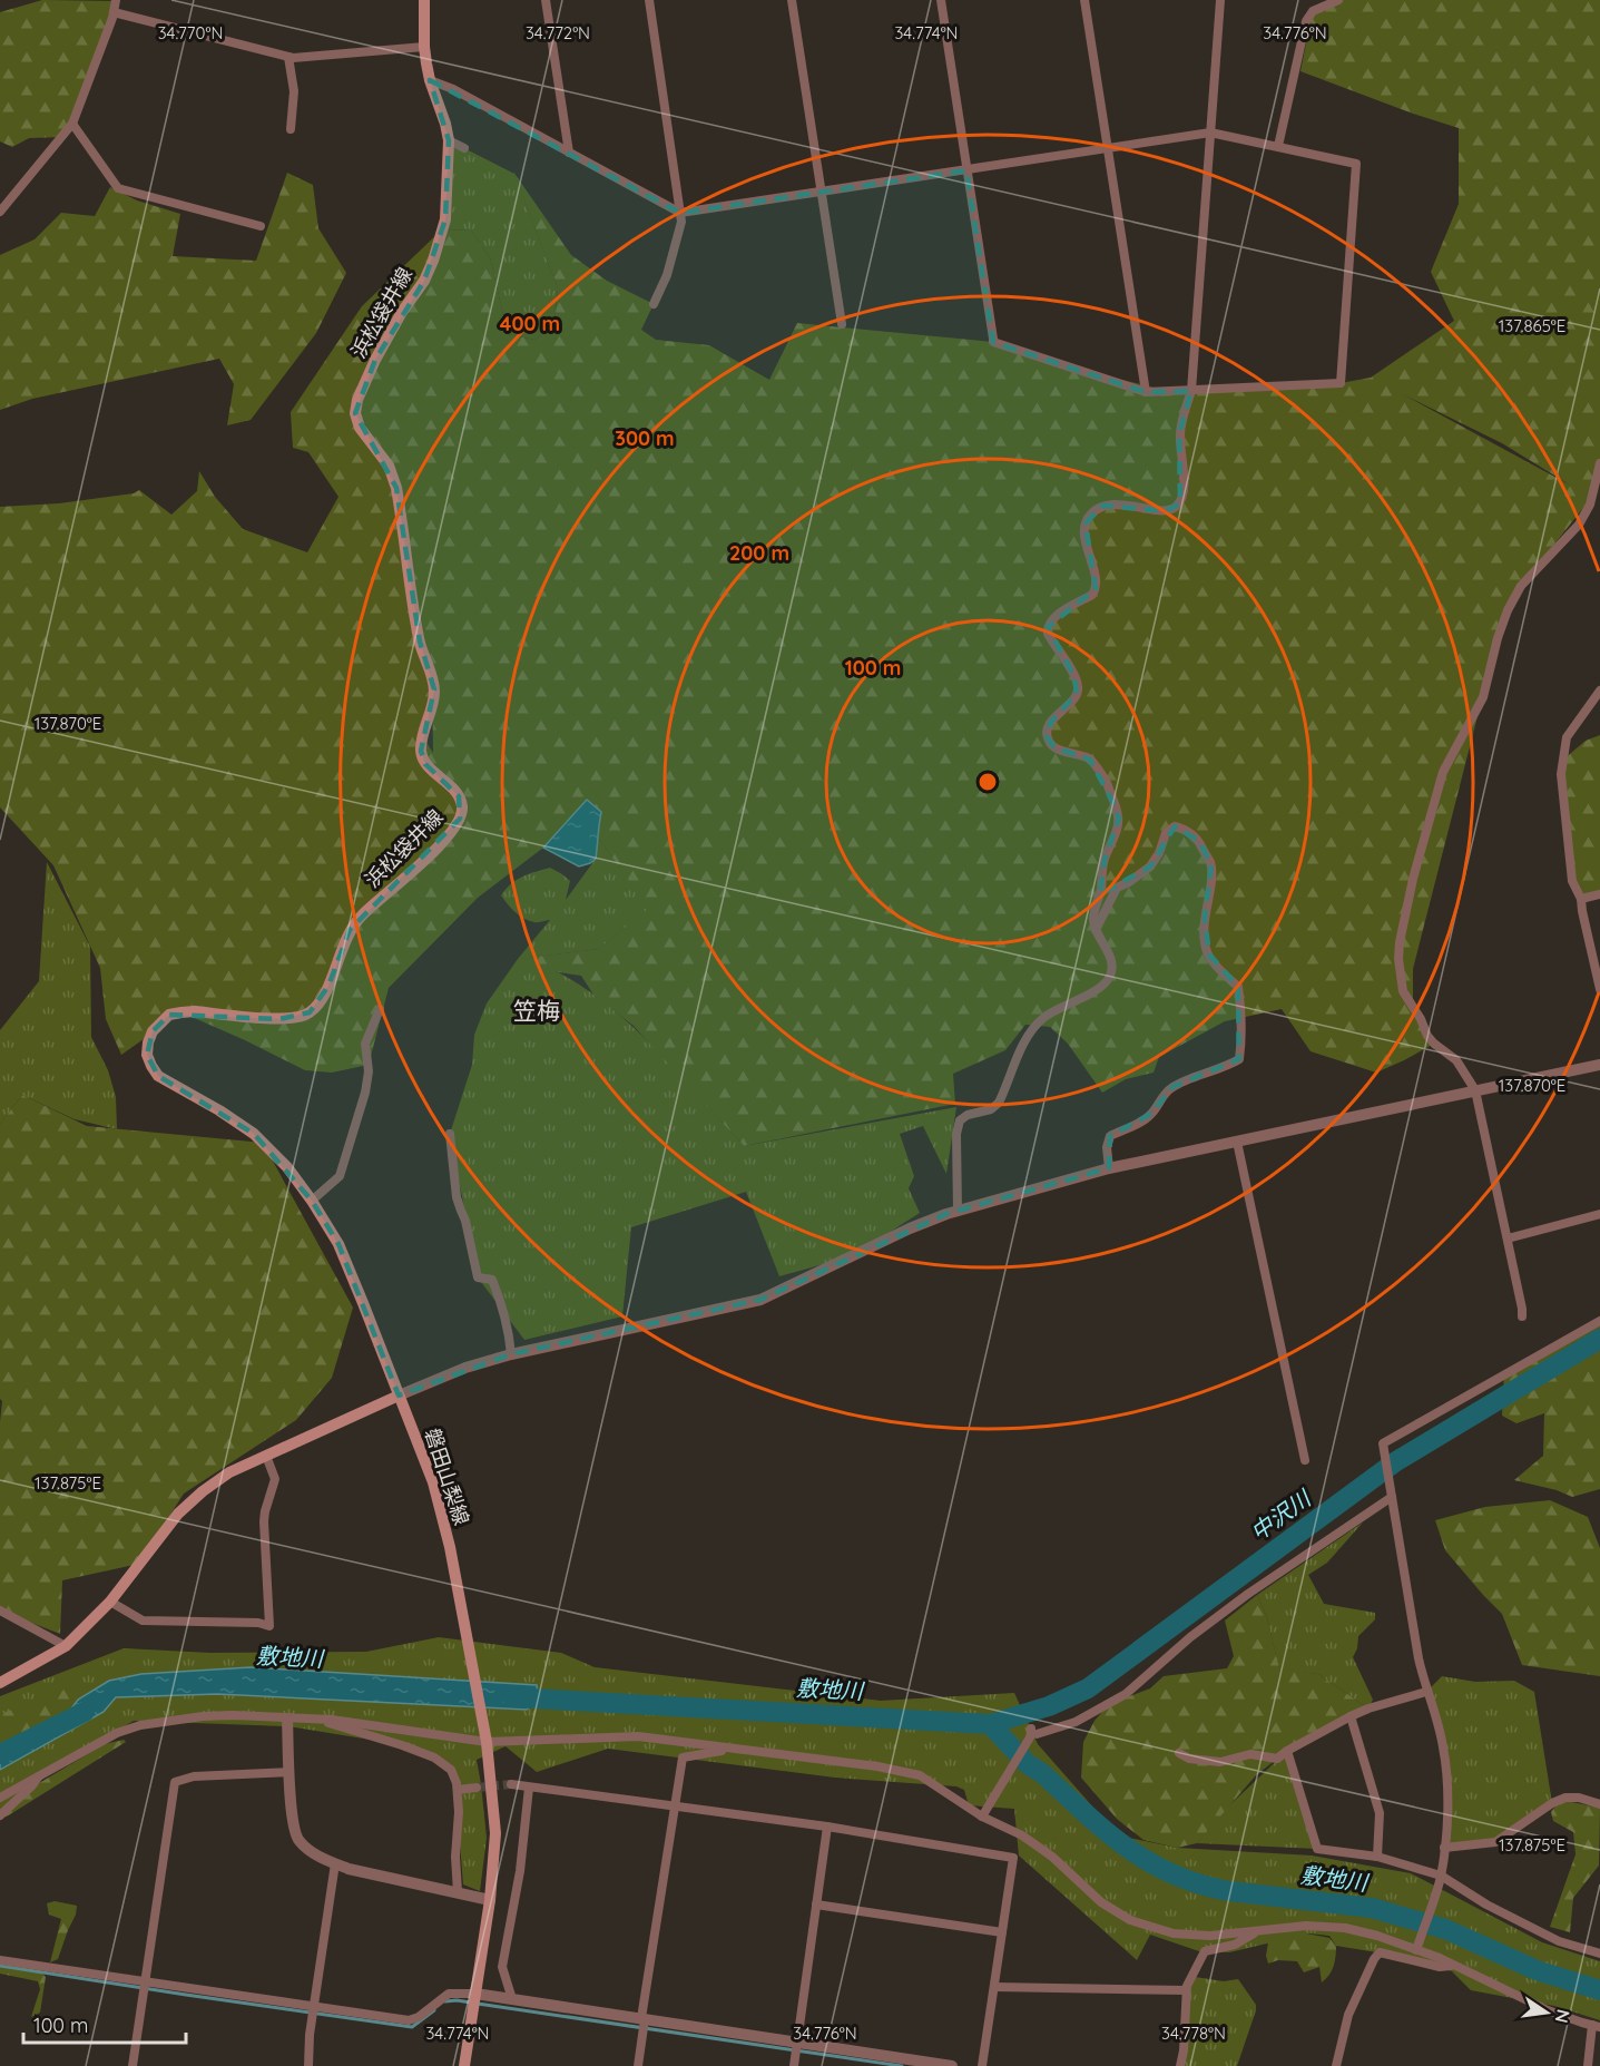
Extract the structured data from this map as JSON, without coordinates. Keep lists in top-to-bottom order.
{
  "streets": {
    "main road": ["浜松袋井線", "磐田山梨線"]
  },
  "crossings": [
    ["浜松袋井線", "磐田山梨線"]
  ],
  "districts": ["笠梅"],
  "water": ["中沢川", "敷地川"],
  "scale_bar": "100 m",
  "north": "right",
  "coordinates": [
    "34.772°N",
    "34.774°N",
    "34.776°N",
    "34.770°N",
    "137.865°E",
    "137.870°E",
    "137.875°E",
    "34.778°N"
  ],
  "rings": [
    "400 m",
    "300 m",
    "200 m",
    "100 m"
  ]
}
